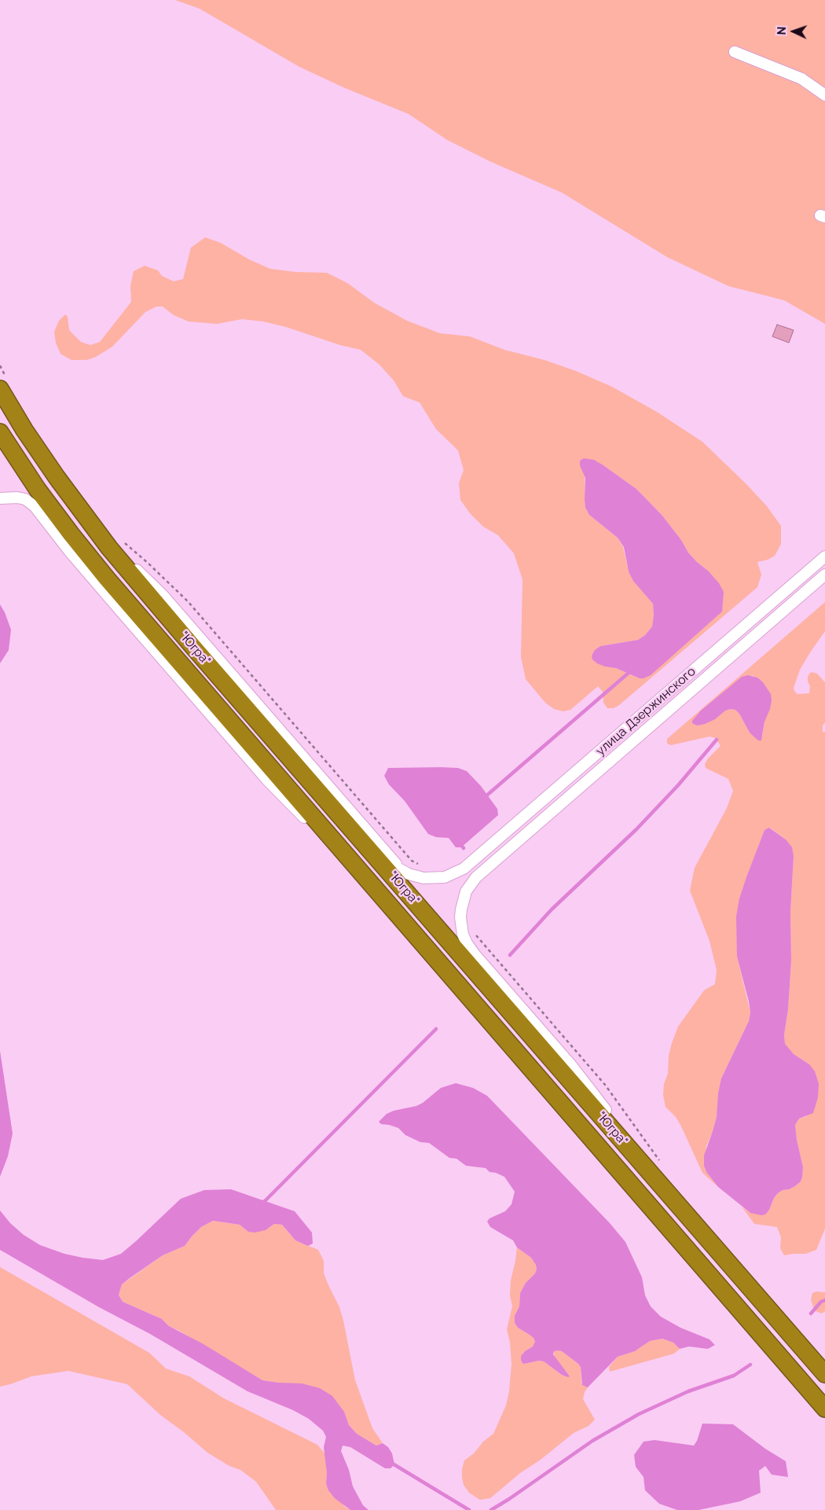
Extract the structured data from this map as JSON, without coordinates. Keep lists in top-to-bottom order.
{
  "streets": {
    "highway": ["\"Югра\""],
    "street": ["улица Дзержинского"]
  },
  "crossings": [
    ["\"Югра\"", "улица Дзержинского"]
  ],
  "north": "left"
}
